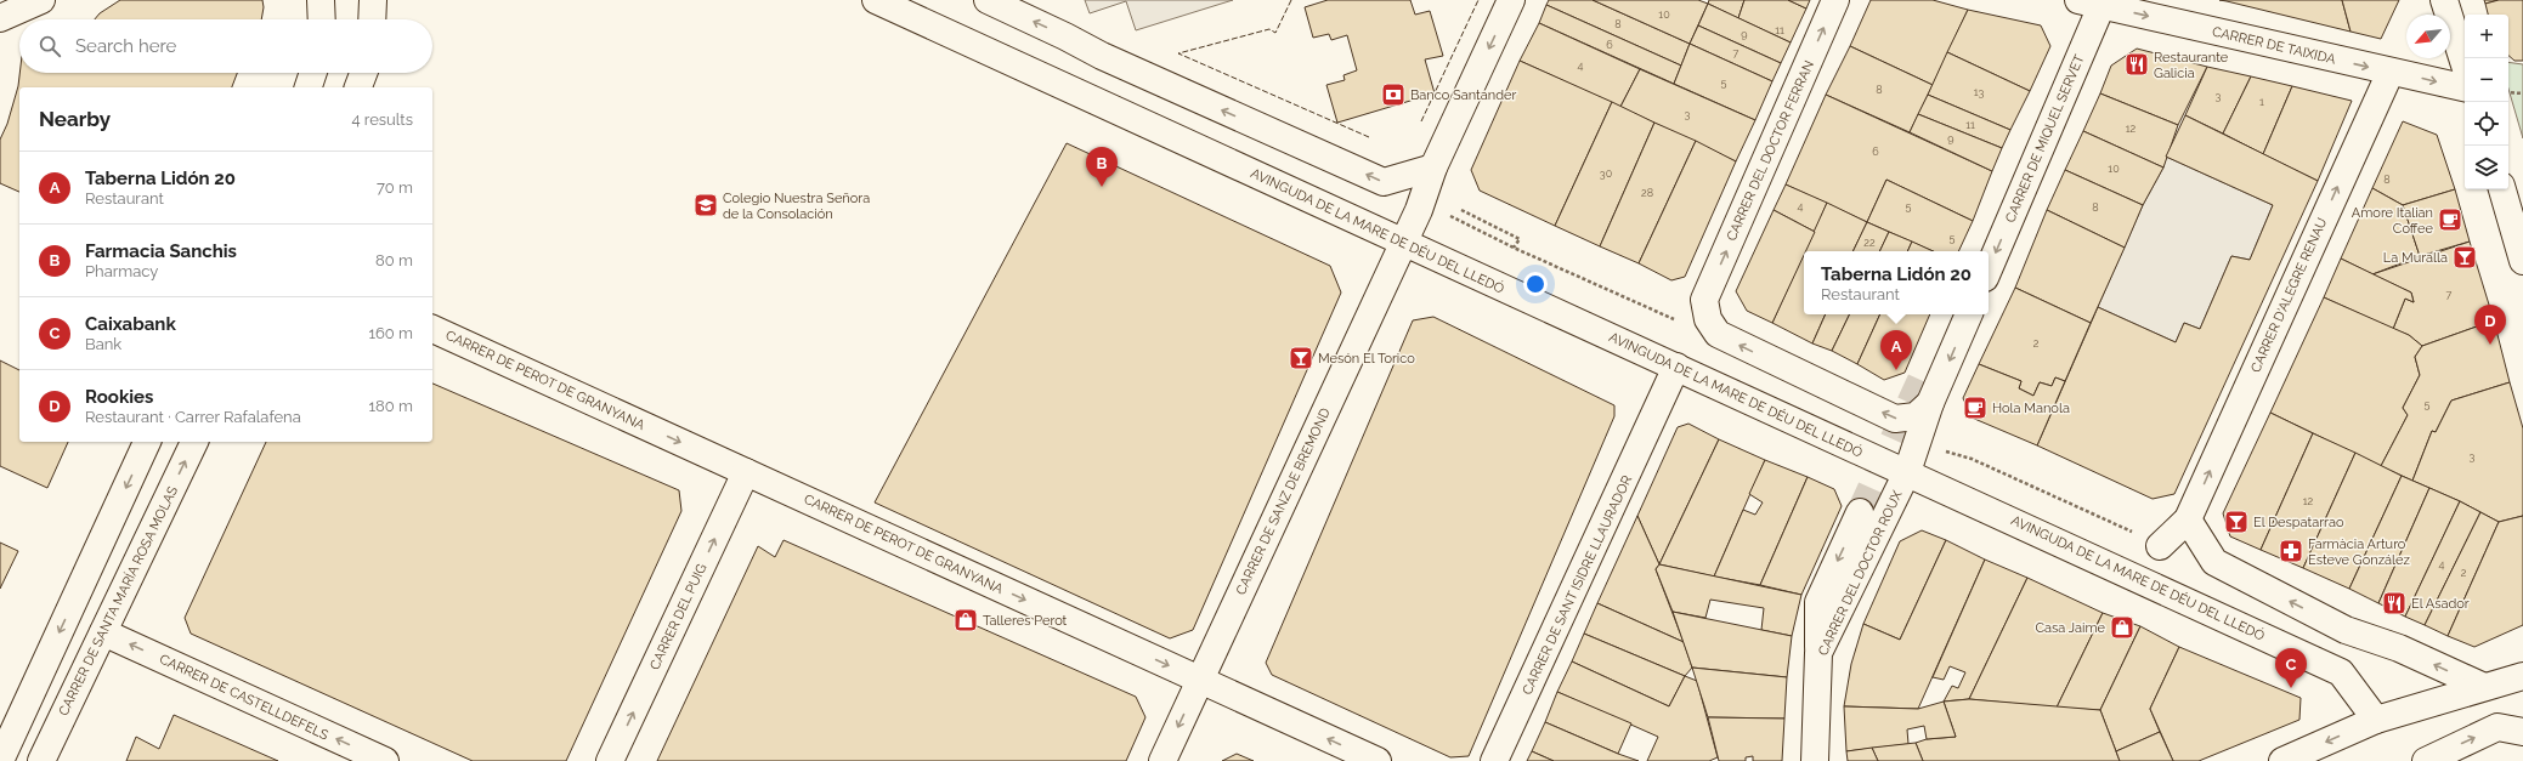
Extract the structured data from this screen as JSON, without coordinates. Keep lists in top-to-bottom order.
{
  "streets": {
    "street": [
      "CARRER DE TAIXIDA",
      "CARRER DE MIQUEL SERVET",
      "CARRER DEL DOCTOR FERRAN",
      "AVINGUDA DE LA MARE DE DÉU DEL LLEDÓ",
      "CARRER D'ALEGRE RENAU",
      "CARRER DE PEROT DE GRANYANA",
      "CARRER DE SANZ DE BREMOND",
      "CARRER DEL DOCTOR ROUX",
      "CARRER DE SANT ISIDRE LLAURADOR",
      "CARRER DE SANTA MARÍA ROSA MOLAS",
      "CARRER DEL PUIG",
      "CARRER DE CASTELLDEFELS"
    ]
  },
  "crossings": [
    ["CARRER DE TAIXIDA", "CARRER DE MIQUEL SERVET"],
    ["CARRER DE TAIXIDA", "CARRER D'ALEGRE RENAU"],
    ["AVINGUDA DE LA MARE DE DÉU DEL LLEDÓ", "CARRER DE SANZ DE BREMOND"],
    ["AVINGUDA DE LA MARE DE DÉU DEL LLEDÓ", "CARRER DEL DOCTOR ROUX"],
    ["AVINGUDA DE LA MARE DE DÉU DEL LLEDÓ", "CARRER DE SANT ISIDRE LLAURADOR"],
    ["CARRER DE PEROT DE GRANYANA", "CARRER DE SANZ DE BREMOND"],
    ["CARRER DE PEROT DE GRANYANA", "CARRER DEL PUIG"],
    ["CARRER DE SANTA MARÍA ROSA MOLAS", "CARRER DE CASTELLDEFELS"]
  ],
  "one_way": [
    "CARRER DE TAIXIDA",
    "CARRER DE MIQUEL SERVET",
    "CARRER D'ALEGRE RENAU",
    "CARRER DEL PUIG",
    "CARRER DE CASTELLDEFELS"
  ],
  "places": {
    "restaurant": ["Restaurante Galicia", "El Asador"],
    "bank": ["Banco Santander"],
    "school or university": ["Colegio Nuestra Señora de la Consolación"],
    "cafe": ["Amore Italian Coffee", "Hola Manola"],
    "bar": ["La Muralla", "Mesón El Torico", "El Despatarrao"],
    "pharmacy": ["Farmàcia Arturo Esteve González"],
    "shop": ["Talleres Perot", "Casa Jaime"]
  },
  "house_numbers": [
    "10",
    "8",
    "11",
    "9",
    "6",
    "7",
    "4",
    "5",
    "8",
    "13",
    "3",
    "1",
    "3",
    "11",
    "12",
    "9",
    "6",
    "10",
    "30",
    "8",
    "28",
    "4",
    "5",
    "8",
    "5",
    "22",
    "7",
    "2",
    "5",
    "3",
    "12",
    "4",
    "2"
  ],
  "north": "bottom left",
  "page": {
    "map_buttons": ["+", "−"],
    "search": "Search here",
    "heading": ["Nearby", "4 results"],
    "pins": [
      "B",
      "D",
      "A",
      "C"
    ],
    "list": [
      {
        "mark": "A",
        "name": "Taberna Lidón 20",
        "note": "Restaurant",
        "value": "70 m"
      },
      {
        "mark": "B",
        "name": "Farmacia Sanchis",
        "note": "Pharmacy",
        "value": "80 m"
      },
      {
        "mark": "C",
        "name": "Caixabank",
        "note": "Bank",
        "value": "160 m"
      },
      {
        "mark": "D",
        "name": "Rookies",
        "note": "Restaurant · Carrer Rafalafena",
        "value": "180 m"
      }
    ],
    "popup": ["Taberna Lidón 20", "Restaurant"]
  }
}
